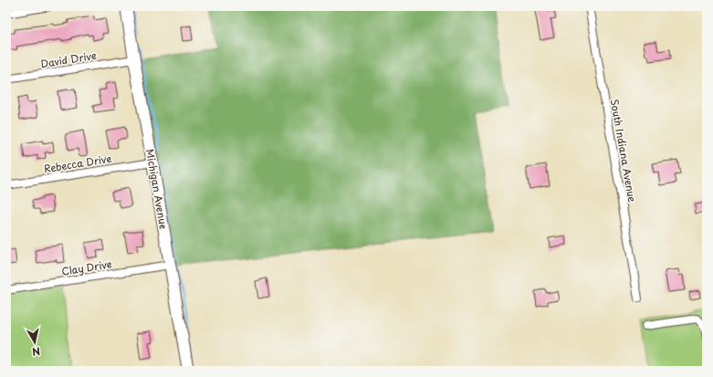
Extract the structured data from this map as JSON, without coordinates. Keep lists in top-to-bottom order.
{
  "streets": {
    "street": [
      "David Drive",
      "South Indiana Avenue",
      "Rebecca Drive",
      "Michigan Avenue",
      "Clay Drive"
    ]
  },
  "crossings": [
    ["David Drive", "Michigan Avenue"],
    ["Rebecca Drive", "Michigan Avenue"],
    ["Michigan Avenue", "Clay Drive"]
  ],
  "north": "bottom"
}
